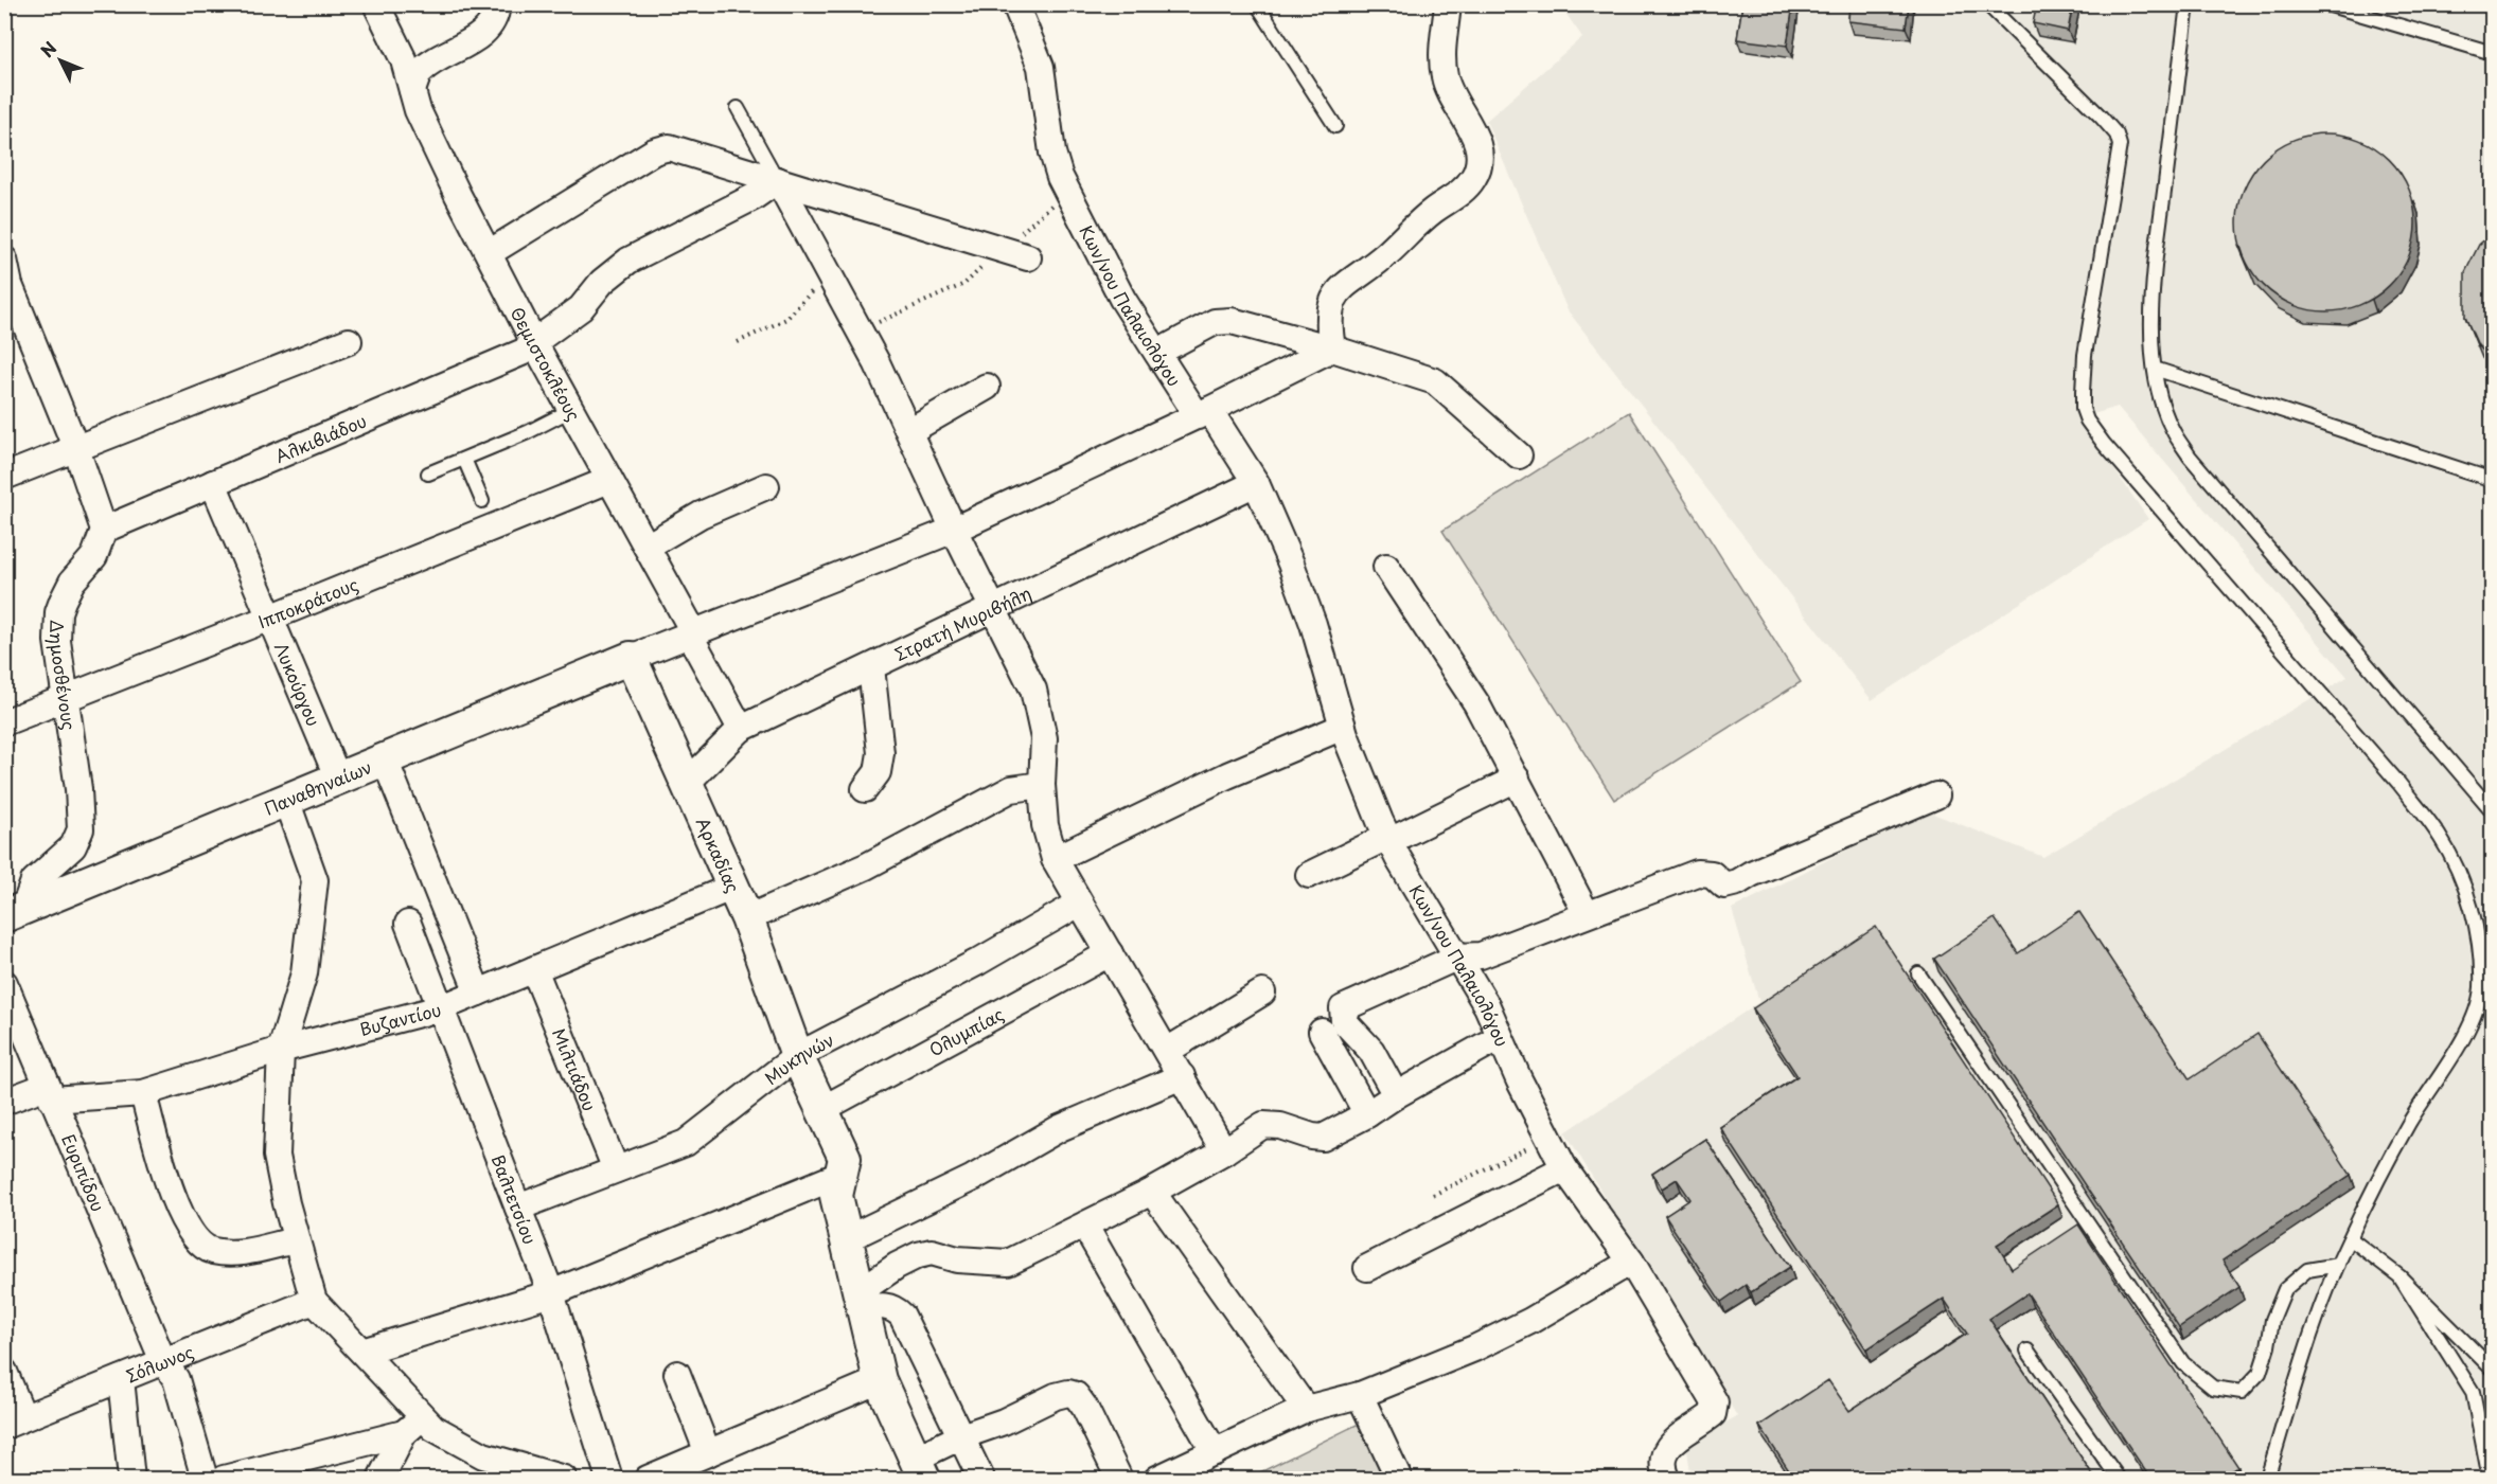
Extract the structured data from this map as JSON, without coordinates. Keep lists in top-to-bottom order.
{
  "streets": {
    "street": [
      "Κων/νου Παλαιολόγου",
      "Θεμιστοκλέους",
      "Αλκιβιάδου",
      "Ιπποκράτους",
      "Στρατή Μυριβήλη",
      "Δημοσθένους",
      "Λυκούργου",
      "Παναθηναίων",
      "Αρκαδίας",
      "Βυζαντίου",
      "Ολυμπίας",
      "Μυκηνών",
      "Μιλτιάδου",
      "Ευριπίδου",
      "Βαλτετσίου",
      "Σόλωνος"
    ]
  },
  "crossings": [
    ["Κων/νου Παλαιολόγου", "Στρατή Μυριβήλη"],
    ["Θεμιστοκλέους", "Αλκιβιάδου"],
    ["Θεμιστοκλέους", "Ιπποκράτους"],
    ["Θεμιστοκλέους", "Στρατή Μυριβήλη"],
    ["Αλκιβιάδου", "Δημοσθένους"],
    ["Αλκιβιάδου", "Λυκούργου"],
    ["Ιπποκράτους", "Δημοσθένους"],
    ["Ιπποκράτους", "Λυκούργου"],
    ["Στρατή Μυριβήλη", "Αρκαδίας"],
    ["Δημοσθένους", "Παναθηναίων"],
    ["Λυκούργου", "Παναθηναίων"],
    ["Παναθηναίων", "Αρκαδίας"],
    ["Αρκαδίας", "Βυζαντίου"],
    ["Αρκαδίας", "Ολυμπίας"],
    ["Αρκαδίας", "Μυκηνών"],
    ["Βυζαντίου", "Μιλτιάδου"],
    ["Βυζαντίου", "Ευριπίδου"],
    ["Βυζαντίου", "Βαλτετσίου"],
    ["Μυκηνών", "Μιλτιάδου"],
    ["Μυκηνών", "Βαλτετσίου"],
    ["Ευριπίδου", "Σόλωνος"]
  ],
  "north": "top left"
}
